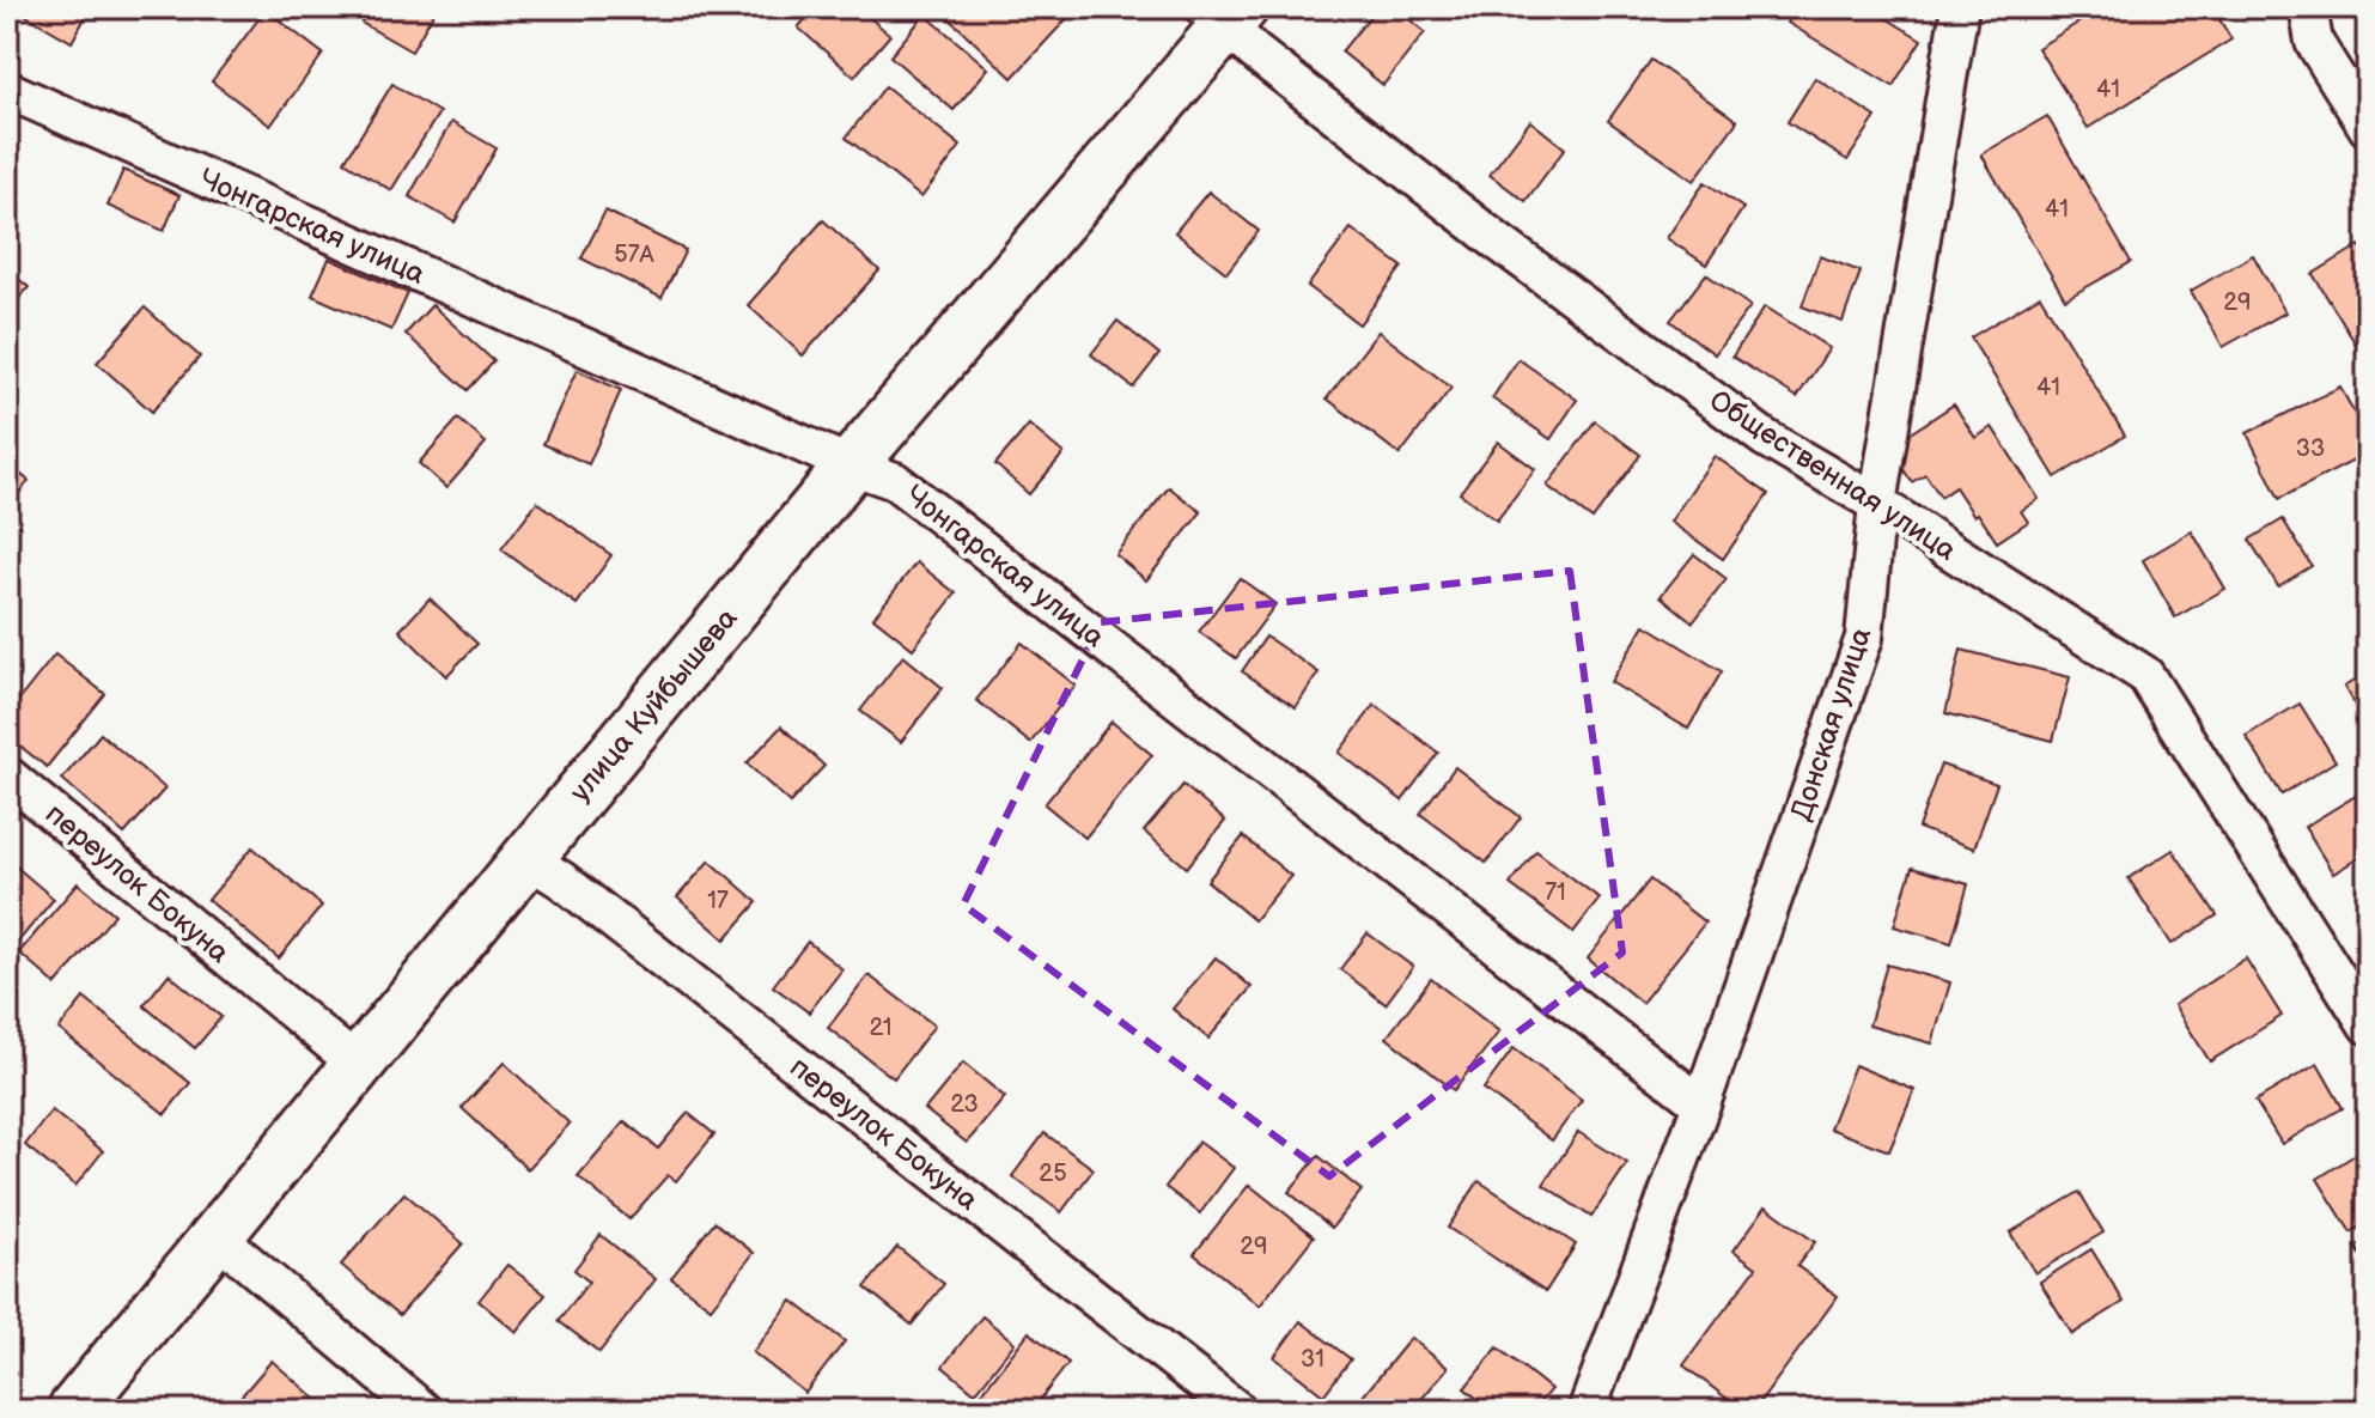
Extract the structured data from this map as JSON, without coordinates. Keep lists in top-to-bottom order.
{
  "streets": {
    "main road": ["улица Куйбышева"],
    "street": [
      "Чонгарская улица",
      "Общественная улица",
      "Донская улица",
      "переулок Бокуна"
    ]
  },
  "crossings": [
    ["Чонгарская улица", "улица Куйбышева"],
    ["Чонгарская улица", "Донская улица"],
    ["Общественная улица", "улица Куйбышева"],
    ["Общественная улица", "Донская улица"],
    ["улица Куйбышева", "переулок Бокуна"]
  ],
  "house_numbers": [
    "41",
    "41",
    "57А",
    "29",
    "41",
    "33",
    "71",
    "17",
    "21",
    "23",
    "25",
    "29",
    "31"
  ]
}
